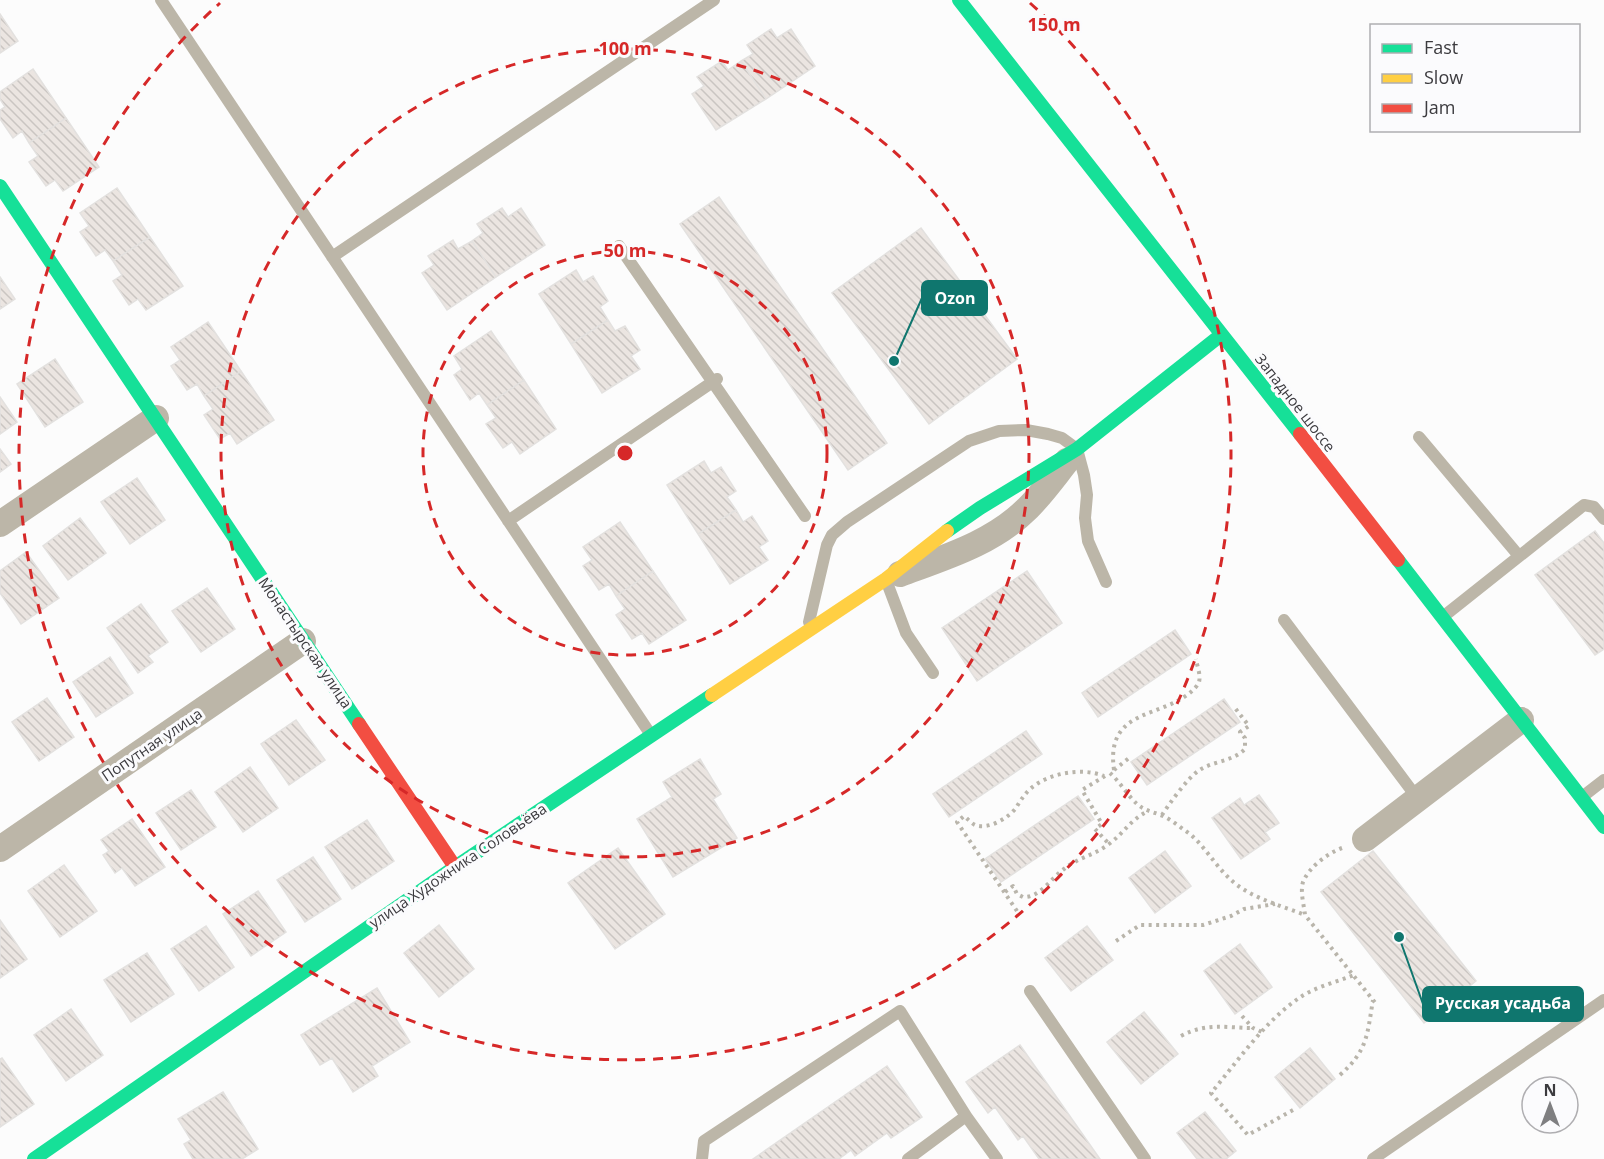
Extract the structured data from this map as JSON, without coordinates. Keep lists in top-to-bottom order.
{
  "streets": {
    "street": [
      "Западное шоссе",
      "Монастырская улица",
      "Попутная улица",
      "улица Художника Соловьёва"
    ]
  },
  "crossings": [
    ["Западное шоссе", "улица Художника Соловьёва"],
    ["Монастырская улица", "Попутная улица"],
    ["Монастырская улица", "улица Художника Соловьёва"]
  ],
  "places": ["Ozon", "Русская усадьба"],
  "legend": ["Fast", "Slow", "Jam"],
  "north": "top",
  "rings": ["150 m", "100 m", "50 m"]
}
